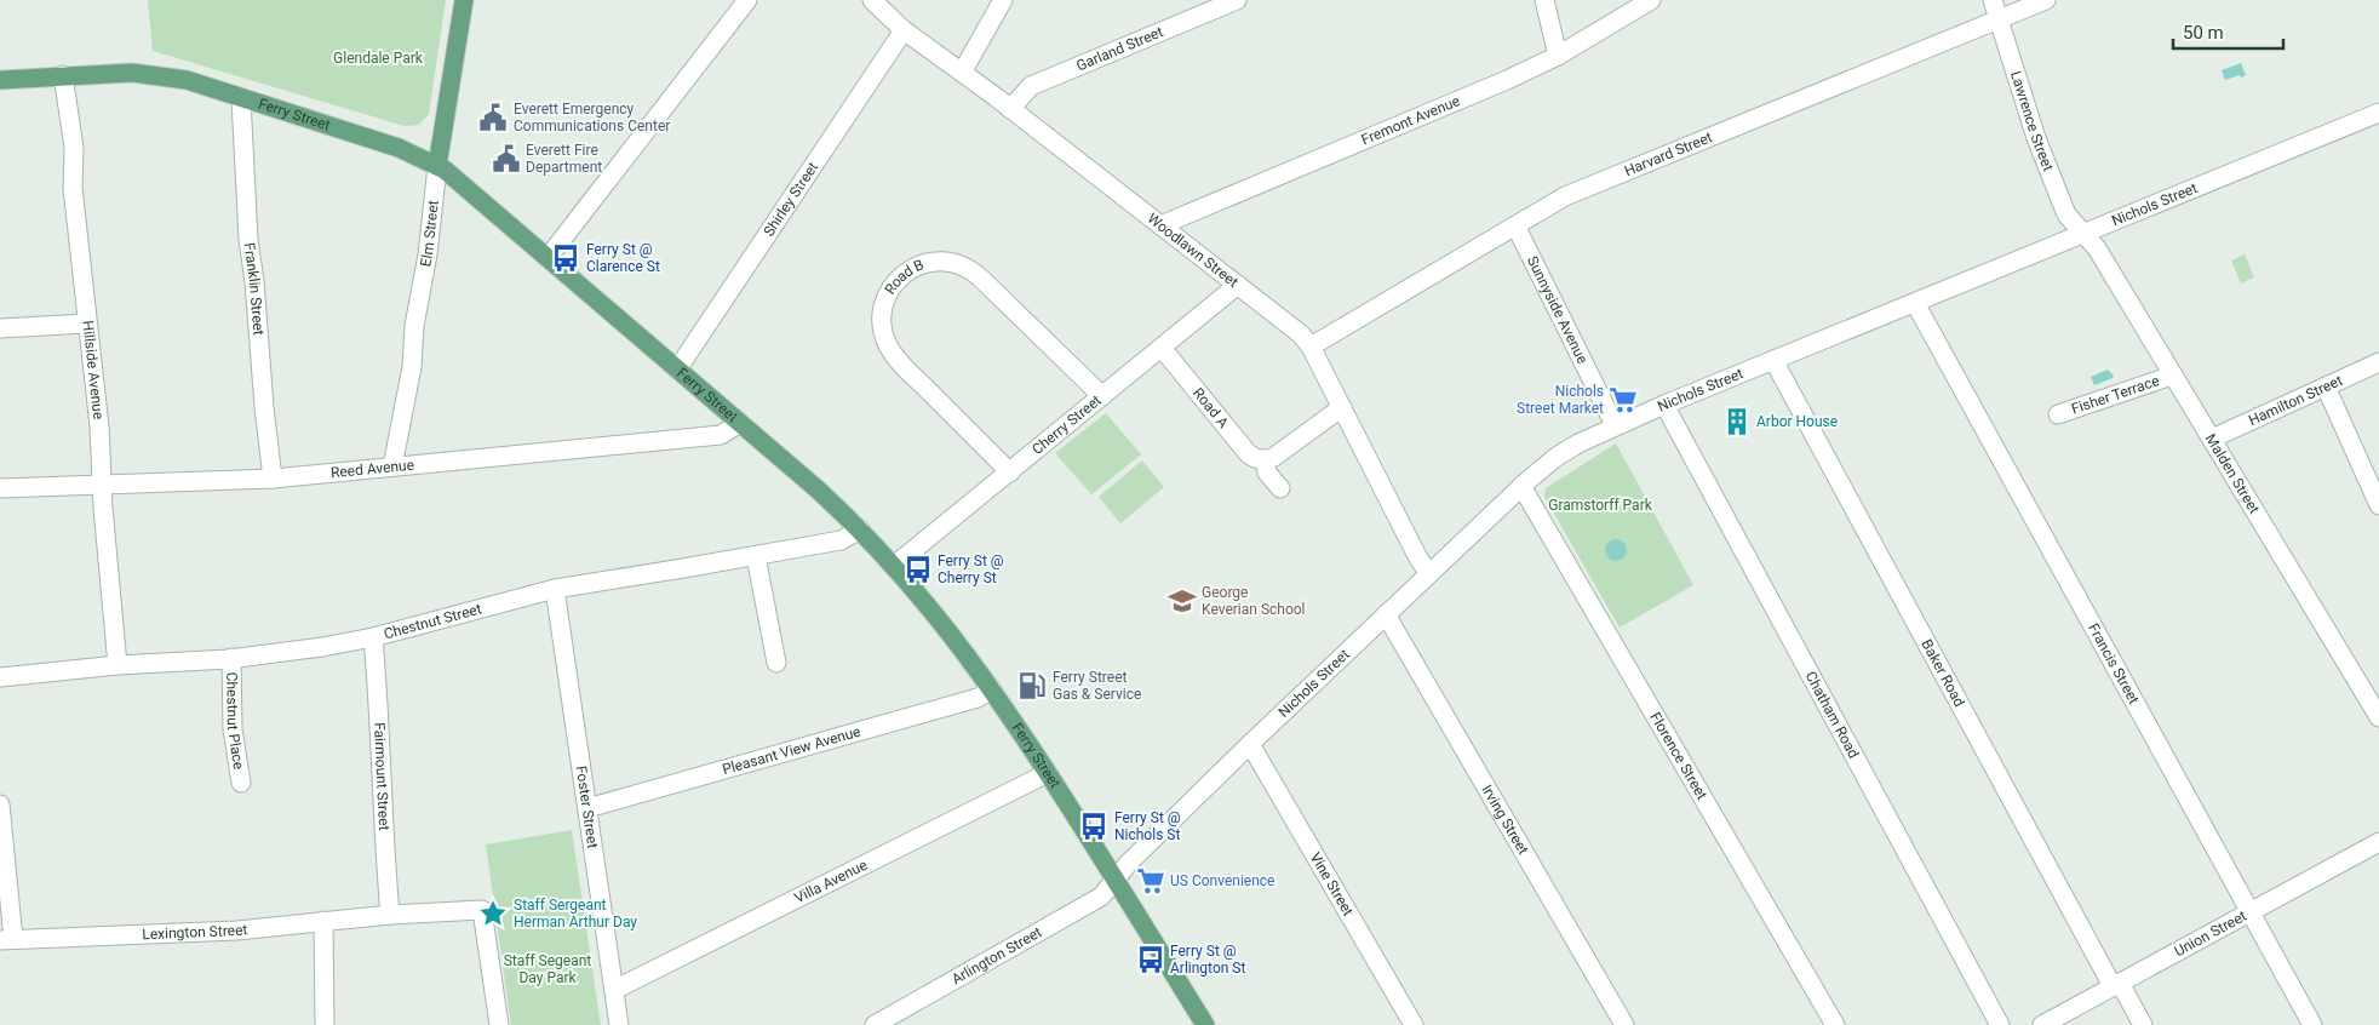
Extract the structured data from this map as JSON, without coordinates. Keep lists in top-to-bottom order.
{
  "streets": {
    "main road": ["Ferry Street", "Elm Street"],
    "street": [
      "Garland Street",
      "Fremont Avenue",
      "Lawrence Street",
      "Harvard Street",
      "Shirley Street",
      "Nichols Street",
      "Woodlawn Street",
      "Road B",
      "Franklin Street",
      "Sunnyside Avenue",
      "Hillside Avenue",
      "Fisher Terrace",
      "Hamilton Street",
      "Road A",
      "Cherry Street",
      "Reed Avenue",
      "Malden Street",
      "Chestnut Street",
      "Francis Street",
      "Baker Road",
      "Chatham Road",
      "Chestnut Place",
      "Pleasant View Avenue",
      "Florence Street",
      "Fairmount Street",
      "Foster Street",
      "Irving Street",
      "Villa Avenue",
      "Vine Street",
      "Lexington Street",
      "Union Street",
      "Arlington Street"
    ]
  },
  "crossings": [
    ["Garland Street", "Woodlawn Street"],
    ["Ferry Street", "Shirley Street"],
    ["Ferry Street", "Nichols Street"],
    ["Ferry Street", "Elm Street"],
    ["Ferry Street", "Franklin Street"],
    ["Ferry Street", "Hillside Avenue"],
    ["Ferry Street", "Cherry Street"],
    ["Ferry Street", "Reed Avenue"],
    ["Ferry Street", "Chestnut Street"],
    ["Ferry Street", "Pleasant View Avenue"],
    ["Ferry Street", "Villa Avenue"],
    ["Ferry Street", "Arlington Street"],
    ["Fremont Avenue", "Woodlawn Street"],
    ["Lawrence Street", "Harvard Street"],
    ["Lawrence Street", "Nichols Street"],
    ["Lawrence Street", "Malden Street"],
    ["Harvard Street", "Woodlawn Street"],
    ["Harvard Street", "Sunnyside Avenue"],
    ["Shirley Street", "Woodlawn Street"],
    ["Nichols Street", "Woodlawn Street"],
    ["Nichols Street", "Sunnyside Avenue"],
    ["Nichols Street", "Malden Street"],
    ["Nichols Street", "Francis Street"],
    ["Nichols Street", "Baker Road"],
    ["Nichols Street", "Chatham Road"],
    ["Nichols Street", "Florence Street"],
    ["Nichols Street", "Irving Street"],
    ["Nichols Street", "Vine Street"],
    ["Nichols Street", "Arlington Street"],
    ["Elm Street", "Reed Avenue"],
    ["Woodlawn Street", "Cherry Street"],
    ["Road B", "Cherry Street"],
    ["Franklin Street", "Reed Avenue"],
    ["Hillside Avenue", "Reed Avenue"],
    ["Hillside Avenue", "Chestnut Street"],
    ["Fisher Terrace", "Malden Street"],
    ["Hamilton Street", "Malden Street"],
    ["Road A", "Cherry Street"],
    ["Chestnut Street", "Chestnut Place"],
    ["Chestnut Street", "Fairmount Street"],
    ["Chestnut Street", "Foster Street"],
    ["Francis Street", "Union Street"],
    ["Baker Road", "Union Street"],
    ["Pleasant View Avenue", "Foster Street"],
    ["Fairmount Street", "Lexington Street"],
    ["Foster Street", "Villa Avenue"]
  ],
  "parks": ["Glendale Park", "Gramstorff Park", "Staff Segeant Day Park"],
  "places": {
    "public building": ["Everett Emergency Communications Center", "Everett Fire Department"],
    "bus stop": [
      "Ferry St @ Clarence St",
      "Ferry St @ Cherry St",
      "Ferry St @ Nichols St",
      "Ferry St @ Arlington St"
    ],
    "supermarket": ["Nichols Street Market", "US Convenience"],
    "building": ["Arbor House"],
    "school or university": ["George Keverian School"],
    "fuel station": ["Ferry Street Gas & Service"],
    "place": ["Staff Sergeant Herman Arthur Day"]
  },
  "scale_bar": "50 m"
}
